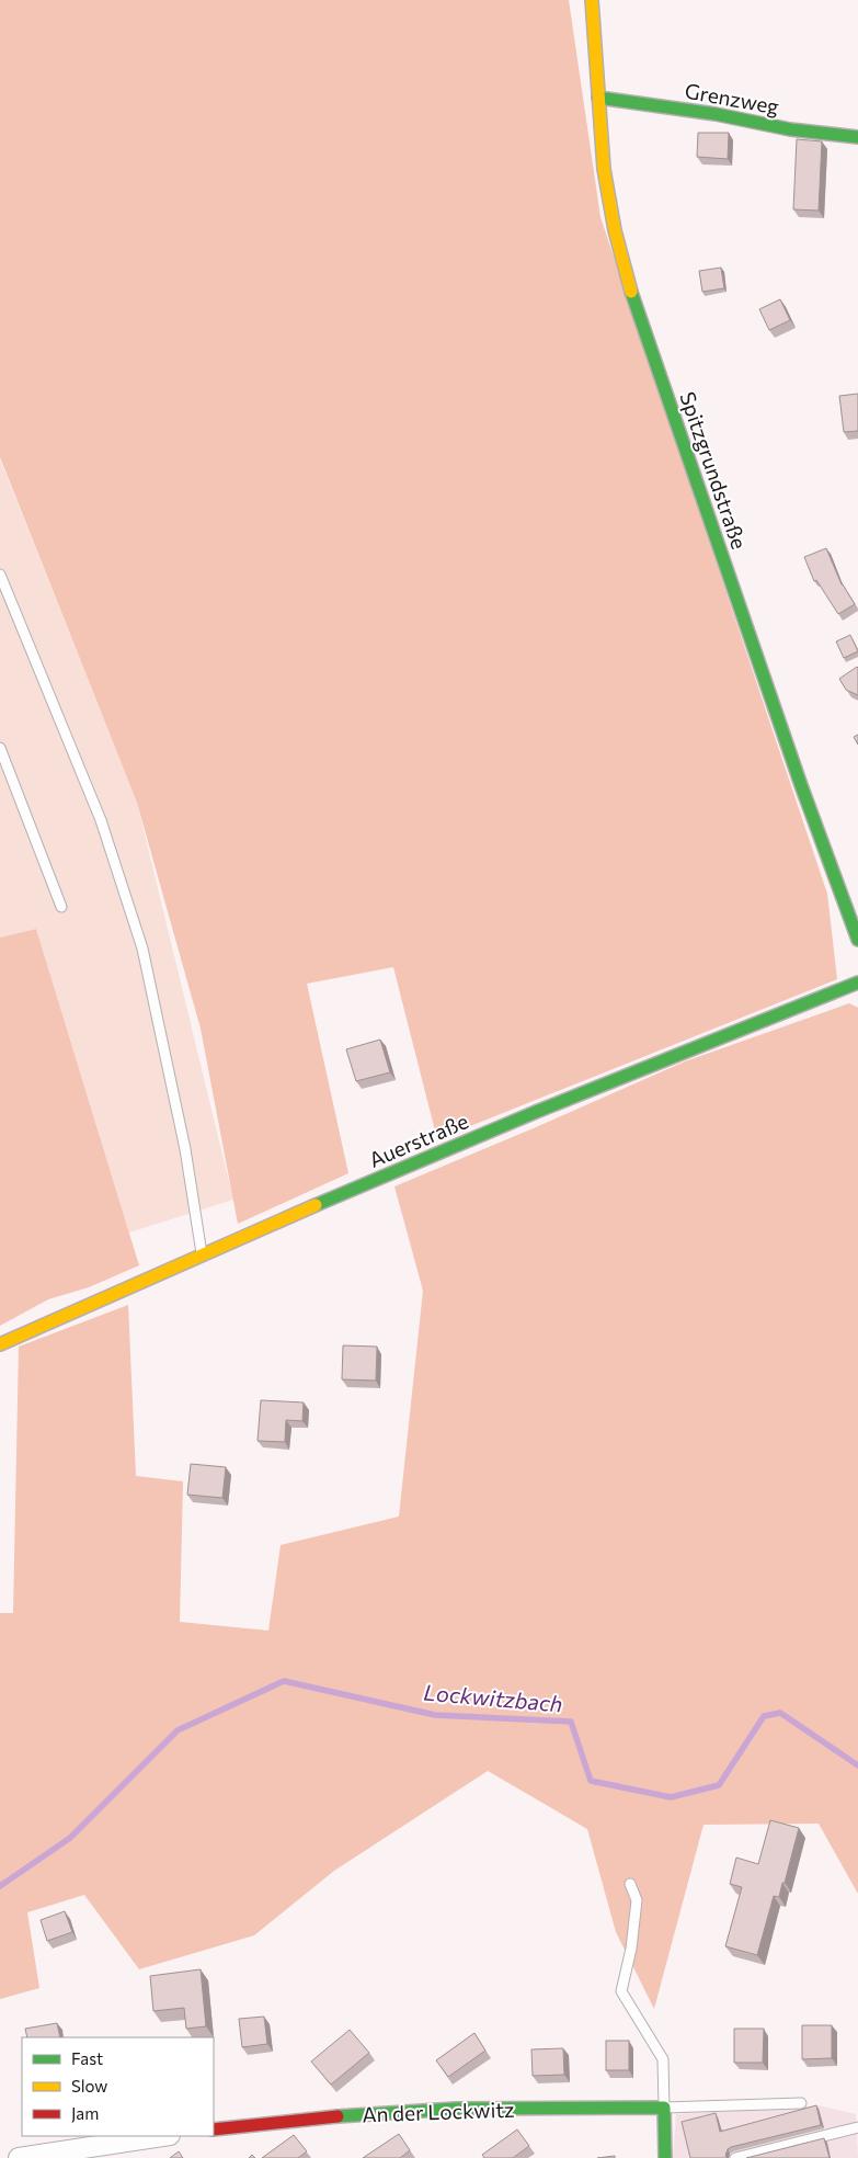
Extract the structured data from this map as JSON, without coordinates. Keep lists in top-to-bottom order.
{
  "streets": {
    "street": [
      "Grenzweg",
      "Spitzgrundstraße",
      "Auerstraße",
      "An der Lockwitz"
    ]
  },
  "crossings": [
    ["Grenzweg", "Spitzgrundstraße"]
  ],
  "water": ["Lockwitzbach"],
  "legend": ["Fast", "Slow", "Jam"]
}
